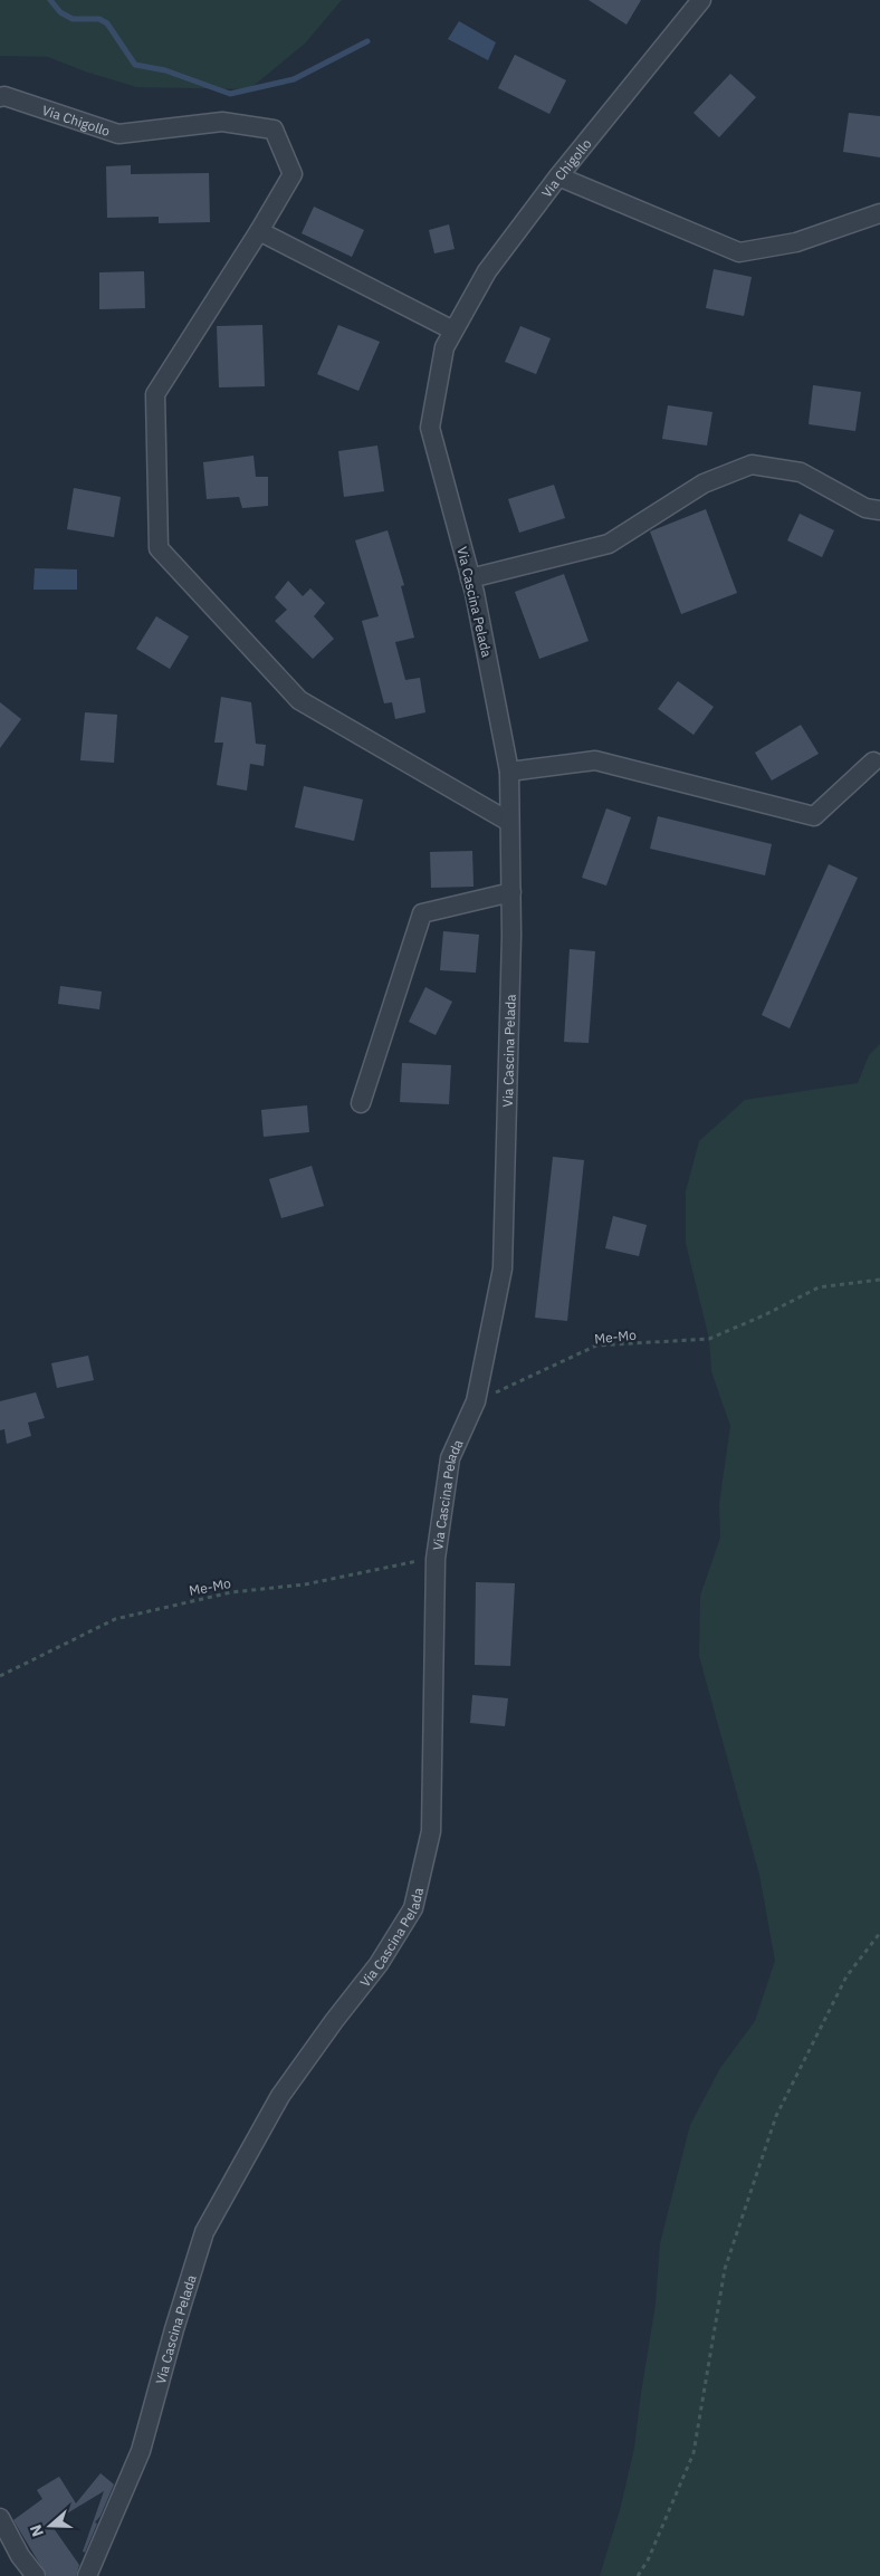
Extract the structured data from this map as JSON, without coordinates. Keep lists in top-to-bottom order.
{
  "streets": {
    "street": ["Via Chigollo", "Via Cascina Pelada"],
    "path": ["Me-Mo"]
  },
  "crossings": [
    ["Via Chigollo", "Via Cascina Pelada"],
    ["Via Cascina Pelada", "Me-Mo"]
  ],
  "north": "left"
}
